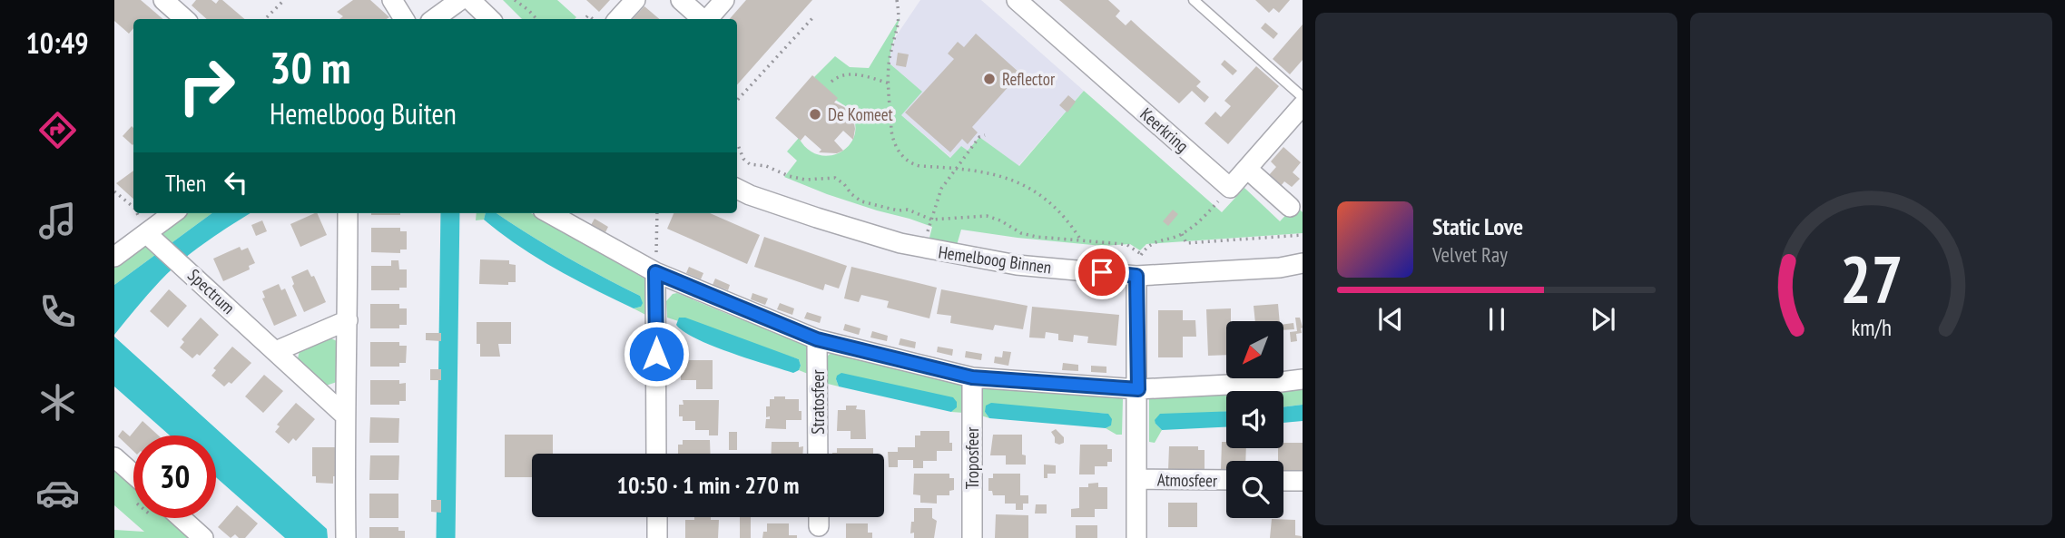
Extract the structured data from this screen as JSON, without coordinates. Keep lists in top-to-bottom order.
{
  "streets": {
    "street": [
      "Keerkring",
      "Hemelboog Binnen",
      "Spectrum",
      "Stratosfeer",
      "Troposfeer",
      "Atmosfeer"
    ]
  },
  "crossings": [
    ["Hemelboog Binnen", "Atmosfeer"]
  ],
  "places": ["Reflector", "De Komeet"],
  "north": "bottom left",
  "page": {
    "tabs": "10:49",
    "turn": ["30 m", "Hemelboog Buiten"],
    "then": "Then",
    "song": ["Static Love", "Velvet Ray"],
    "limit": "30",
    "trip": "10:50 · 1 min · 270 m",
    "gauge": ["27", "km/h"]
  }
}
